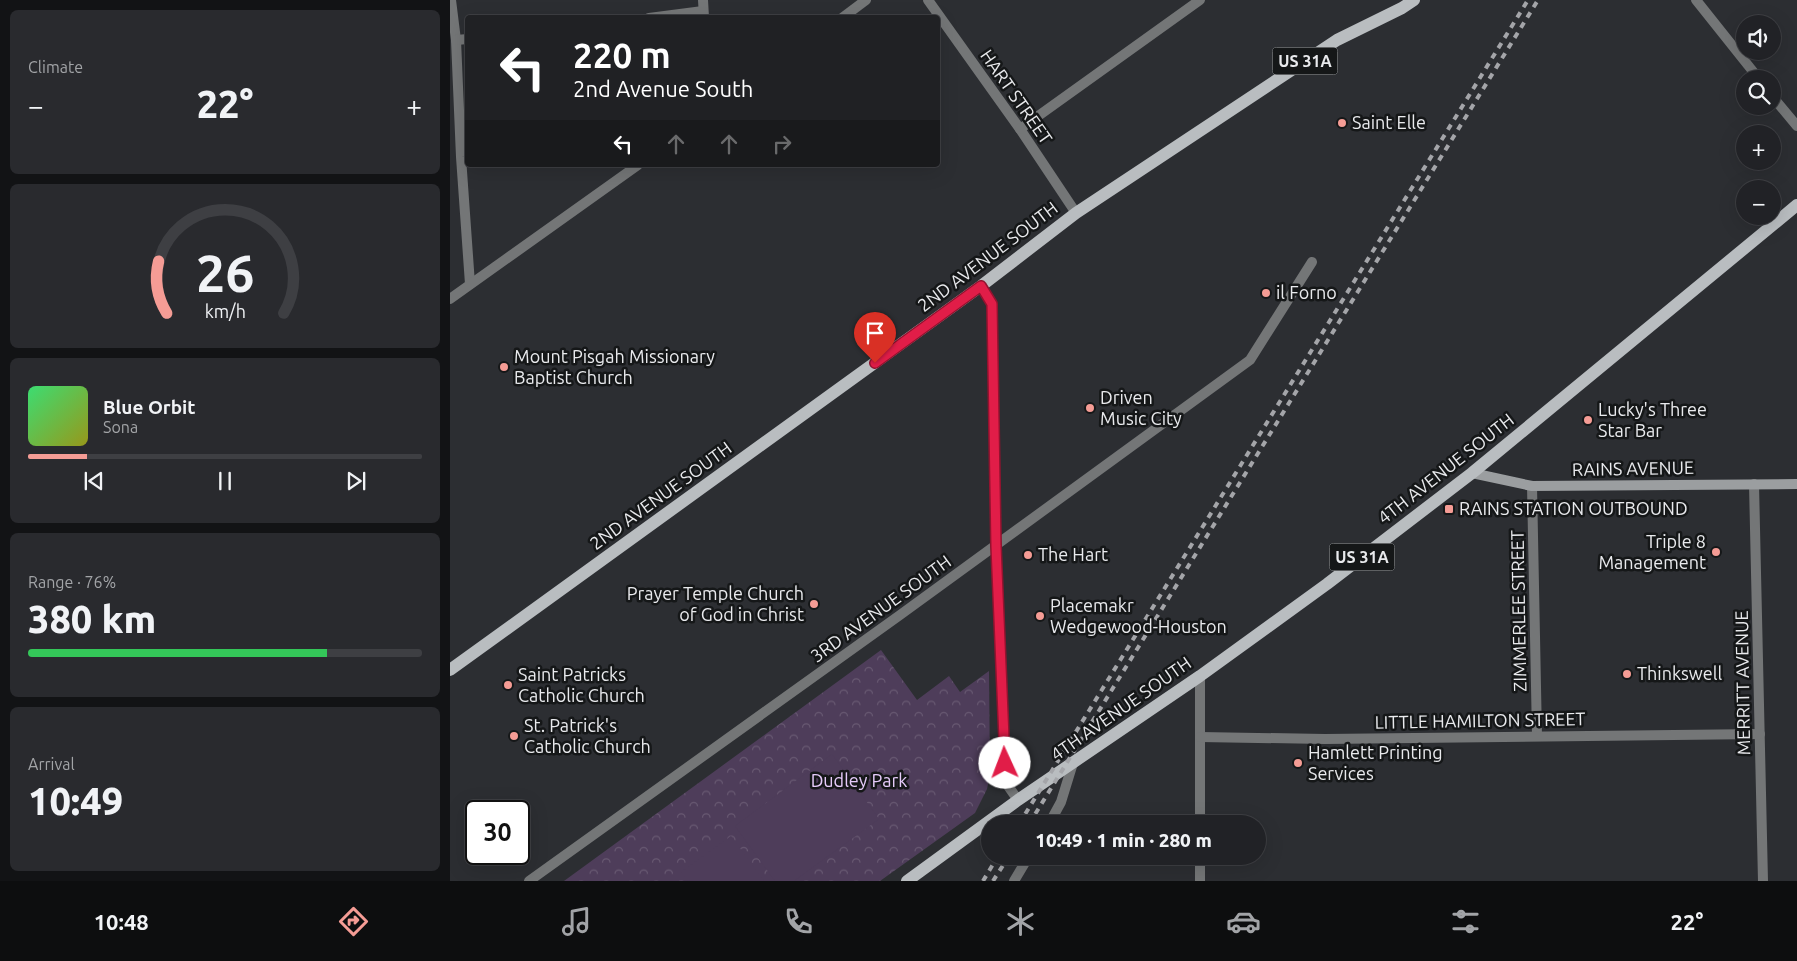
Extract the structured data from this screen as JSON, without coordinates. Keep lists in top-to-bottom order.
{
  "streets": {
    "main road": ["US 31A", "2ND AVENUE SOUTH", "4TH AVENUE SOUTH"],
    "street": [
      "HART STREET",
      "RAINS AVENUE",
      "3RD AVENUE SOUTH",
      "ZIMMERLEE STREET",
      "MERRITT AVENUE",
      "LITTLE HAMILTON STREET"
    ]
  },
  "crossings": [
    ["HART STREET", "2ND AVENUE SOUTH"],
    ["4TH AVENUE SOUTH", "RAINS AVENUE"],
    ["RAINS AVENUE", "ZIMMERLEE STREET"],
    ["RAINS AVENUE", "MERRITT AVENUE"],
    ["ZIMMERLEE STREET", "LITTLE HAMILTON STREET"],
    ["MERRITT AVENUE", "LITTLE HAMILTON STREET"]
  ],
  "parks": ["Dudley Park"],
  "places": {
    "other": [
      "Saint Elle",
      "il Forno",
      "Mount Pisgah Missionary Baptist Church",
      "Driven Music City",
      "Lucky's Three Star Bar",
      "Triple 8 Management",
      "The Hart",
      "Prayer Temple Church of God in Christ",
      "Placemakr Wedgewood-Houston",
      "Thinkswell",
      "Saint Patricks Catholic Church",
      "St. Patrick's Catholic Church",
      "Hamlett Printing Services"
    ],
    "transit": ["RAINS STATION OUTBOUND"]
  },
  "page": {
    "tile": [
      "Climate",
      ["Range · 76%", "380 km"],
      ["Arrival", "10:49"]
    ],
    "map_buttons": ["+", "−"],
    "turn": ["220 m", "2nd Avenue South"],
    "heat": ["−", "22°", "+"],
    "song": ["Blue Orbit", "Sona"],
    "limit": "30",
    "trip": "10:49 · 1 min · 280 m",
    "tabs": ["10:48", "22°"],
    "gauge": ["26", "km/h"]
  }
}
